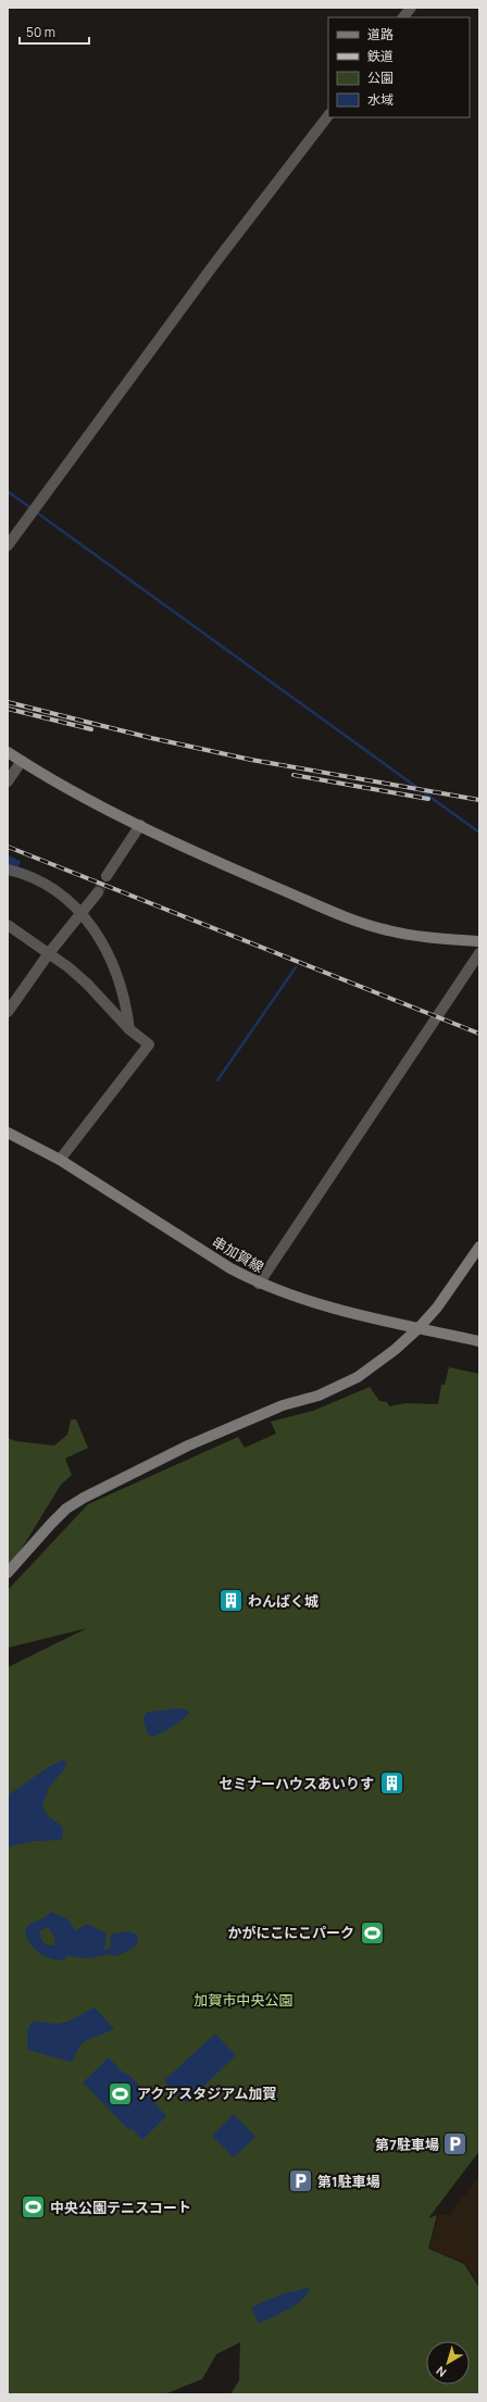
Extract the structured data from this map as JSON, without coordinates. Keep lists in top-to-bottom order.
{
  "streets": {
    "street": ["串加賀線"]
  },
  "parks": ["加賀市中央公園"],
  "places": {
    "building": ["わんぱく城", "セミナーハウスあいりす"],
    "sports": ["かがにこにこパーク", "アクアスタジアム加賀", "中央公園テニスコート"],
    "parking": ["第7駐車場", "第1駐車場"]
  },
  "legend": [
    "道路",
    "鉄道",
    "公園",
    "水域"
  ],
  "scale_bar": "50 m",
  "north": "bottom left"
}
